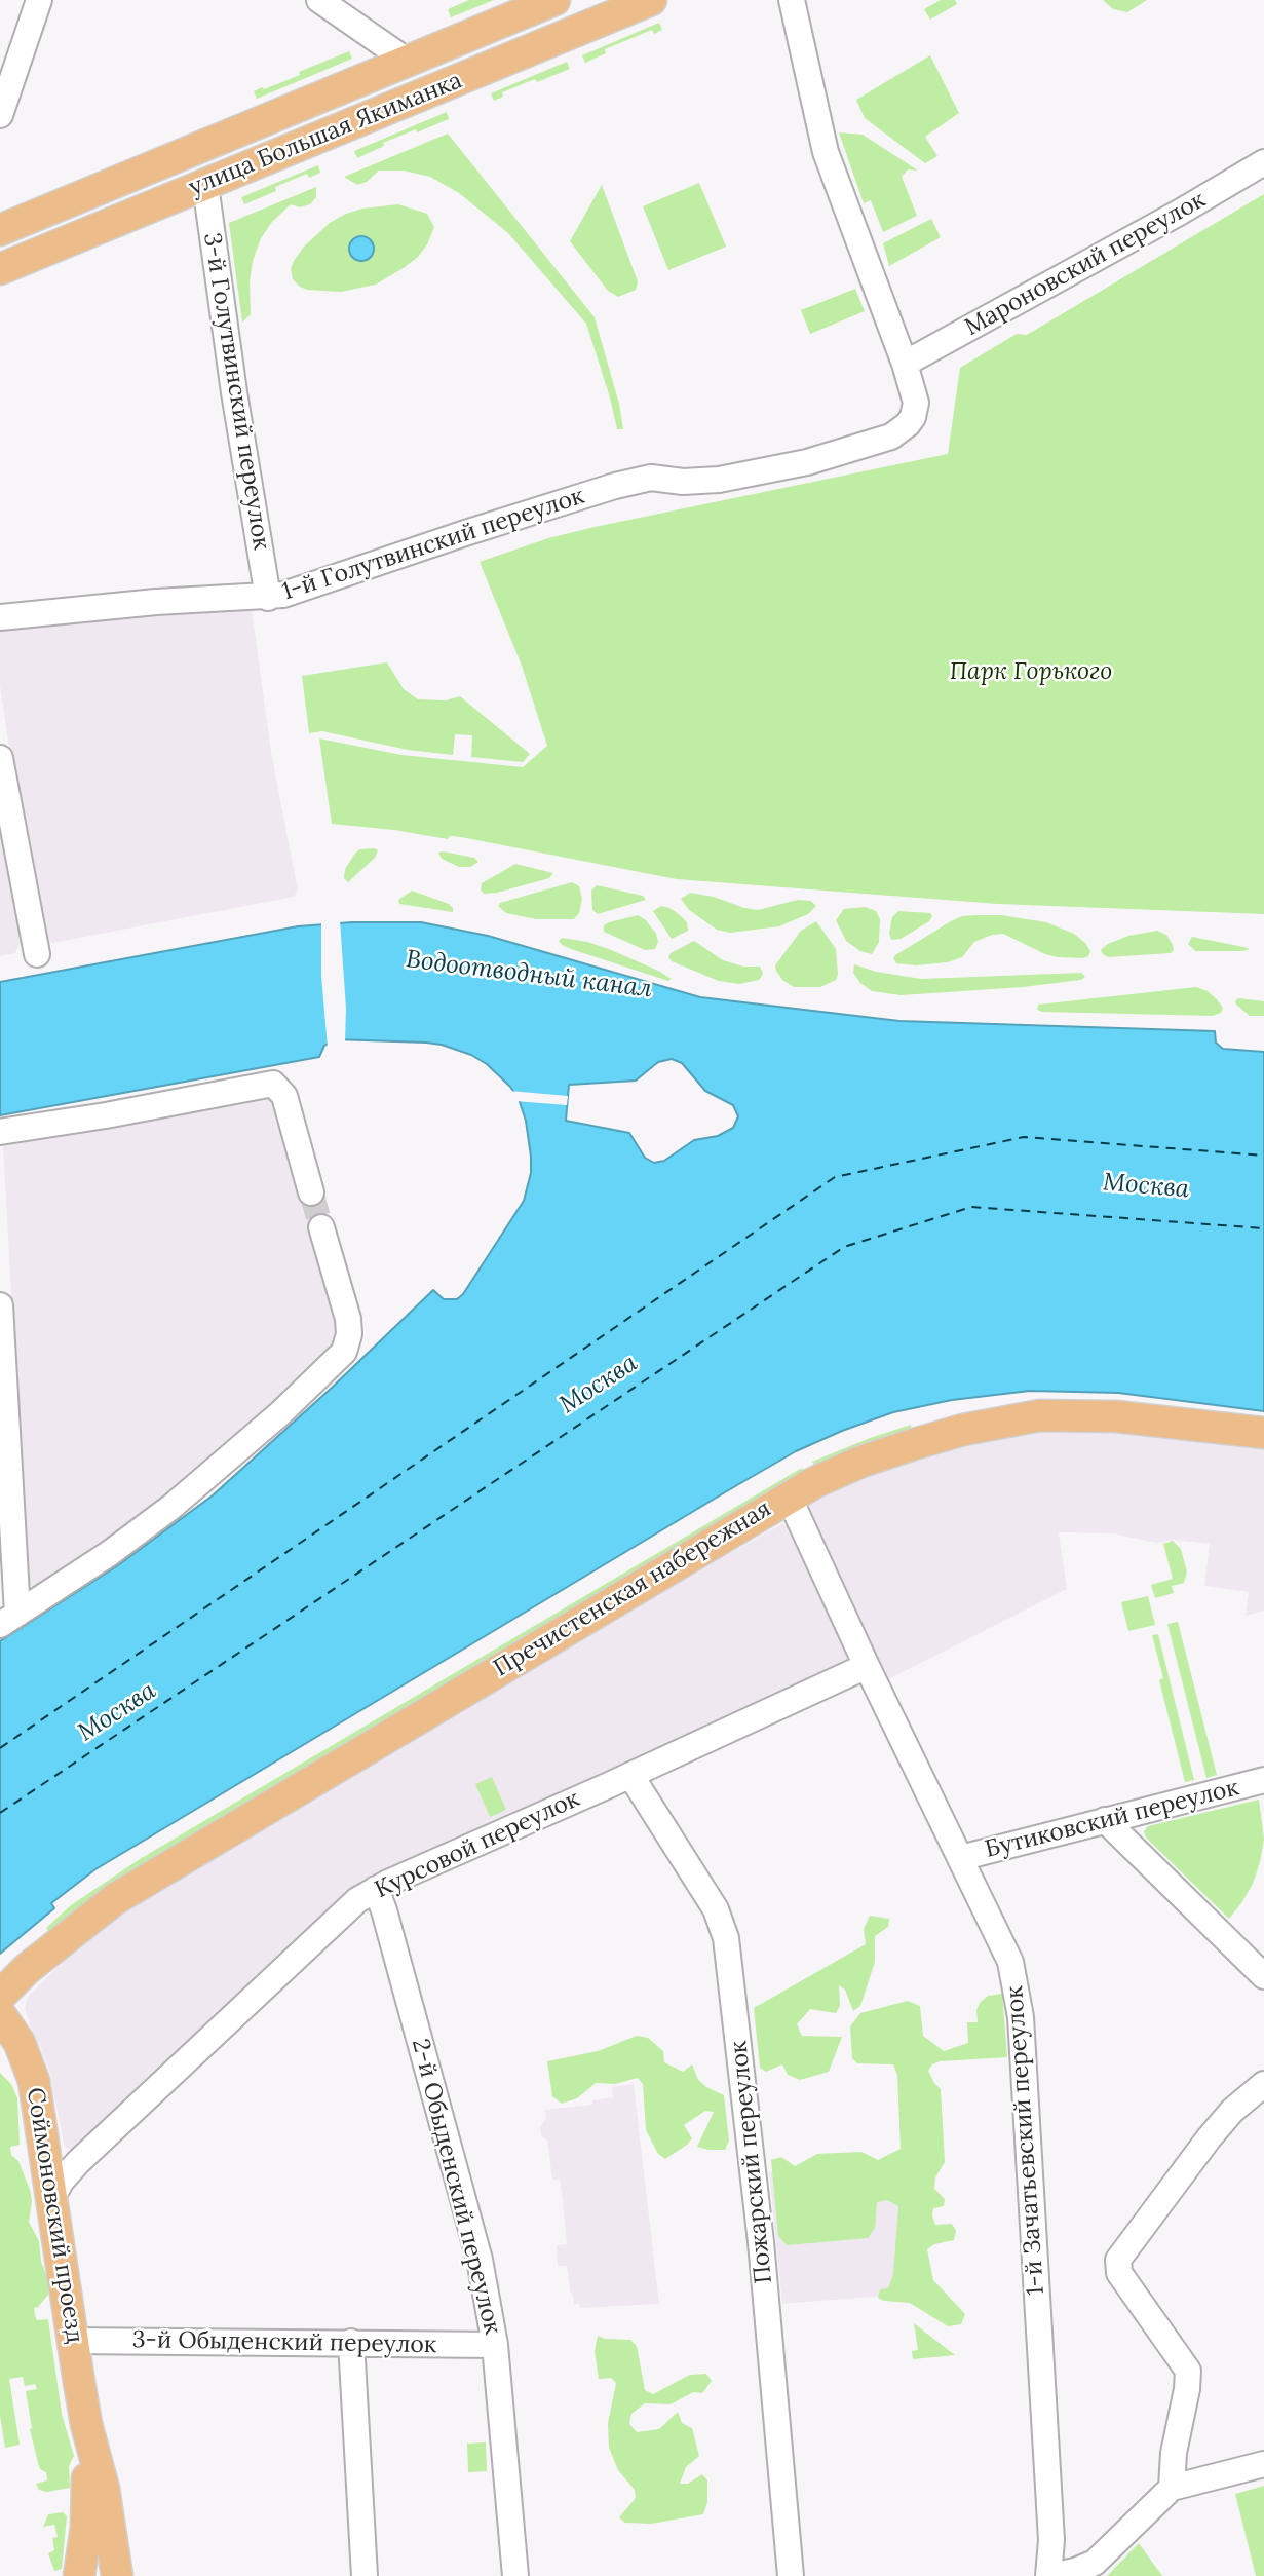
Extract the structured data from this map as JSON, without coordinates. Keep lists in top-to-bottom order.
{
  "streets": {
    "main road": ["улица Большая Якиманка", "Пречистенская набережная", "Соймоновский проезд"],
    "street": [
      "Мароновский переулок",
      "3-й Голутвинский переулок",
      "1-й Голутвинский переулок",
      "Бутиковский переулок",
      "Курсовой переулок",
      "1-й Зачатьевский переулок",
      "Пожарский переулок",
      "2-й Обыденский переулок",
      "3-й Обыденский переулок"
    ]
  },
  "crossings": [
    ["улица Большая Якиманка", "3-й Голутвинский переулок"],
    ["Мароновский переулок", "1-й Голутвинский переулок"],
    ["3-й Голутвинский переулок", "1-й Голутвинский переулок"],
    ["Пречистенская набережная", "1-й Зачатьевский переулок"],
    ["Пречистенская набережная", "Соймоновский проезд"],
    ["Бутиковский переулок", "1-й Зачатьевский переулок"],
    ["Курсовой переулок", "1-й Зачатьевский переулок"],
    ["Курсовой переулок", "Пожарский переулок"],
    ["Курсовой переулок", "2-й Обыденский переулок"],
    ["Курсовой переулок", "Соймоновский проезд"],
    ["2-й Обыденский переулок", "3-й Обыденский переулок"],
    ["Соймоновский проезд", "3-й Обыденский переулок"]
  ],
  "water": ["Водоотводный канал", "Москва"],
  "parks": ["Парк Горького"]
}
